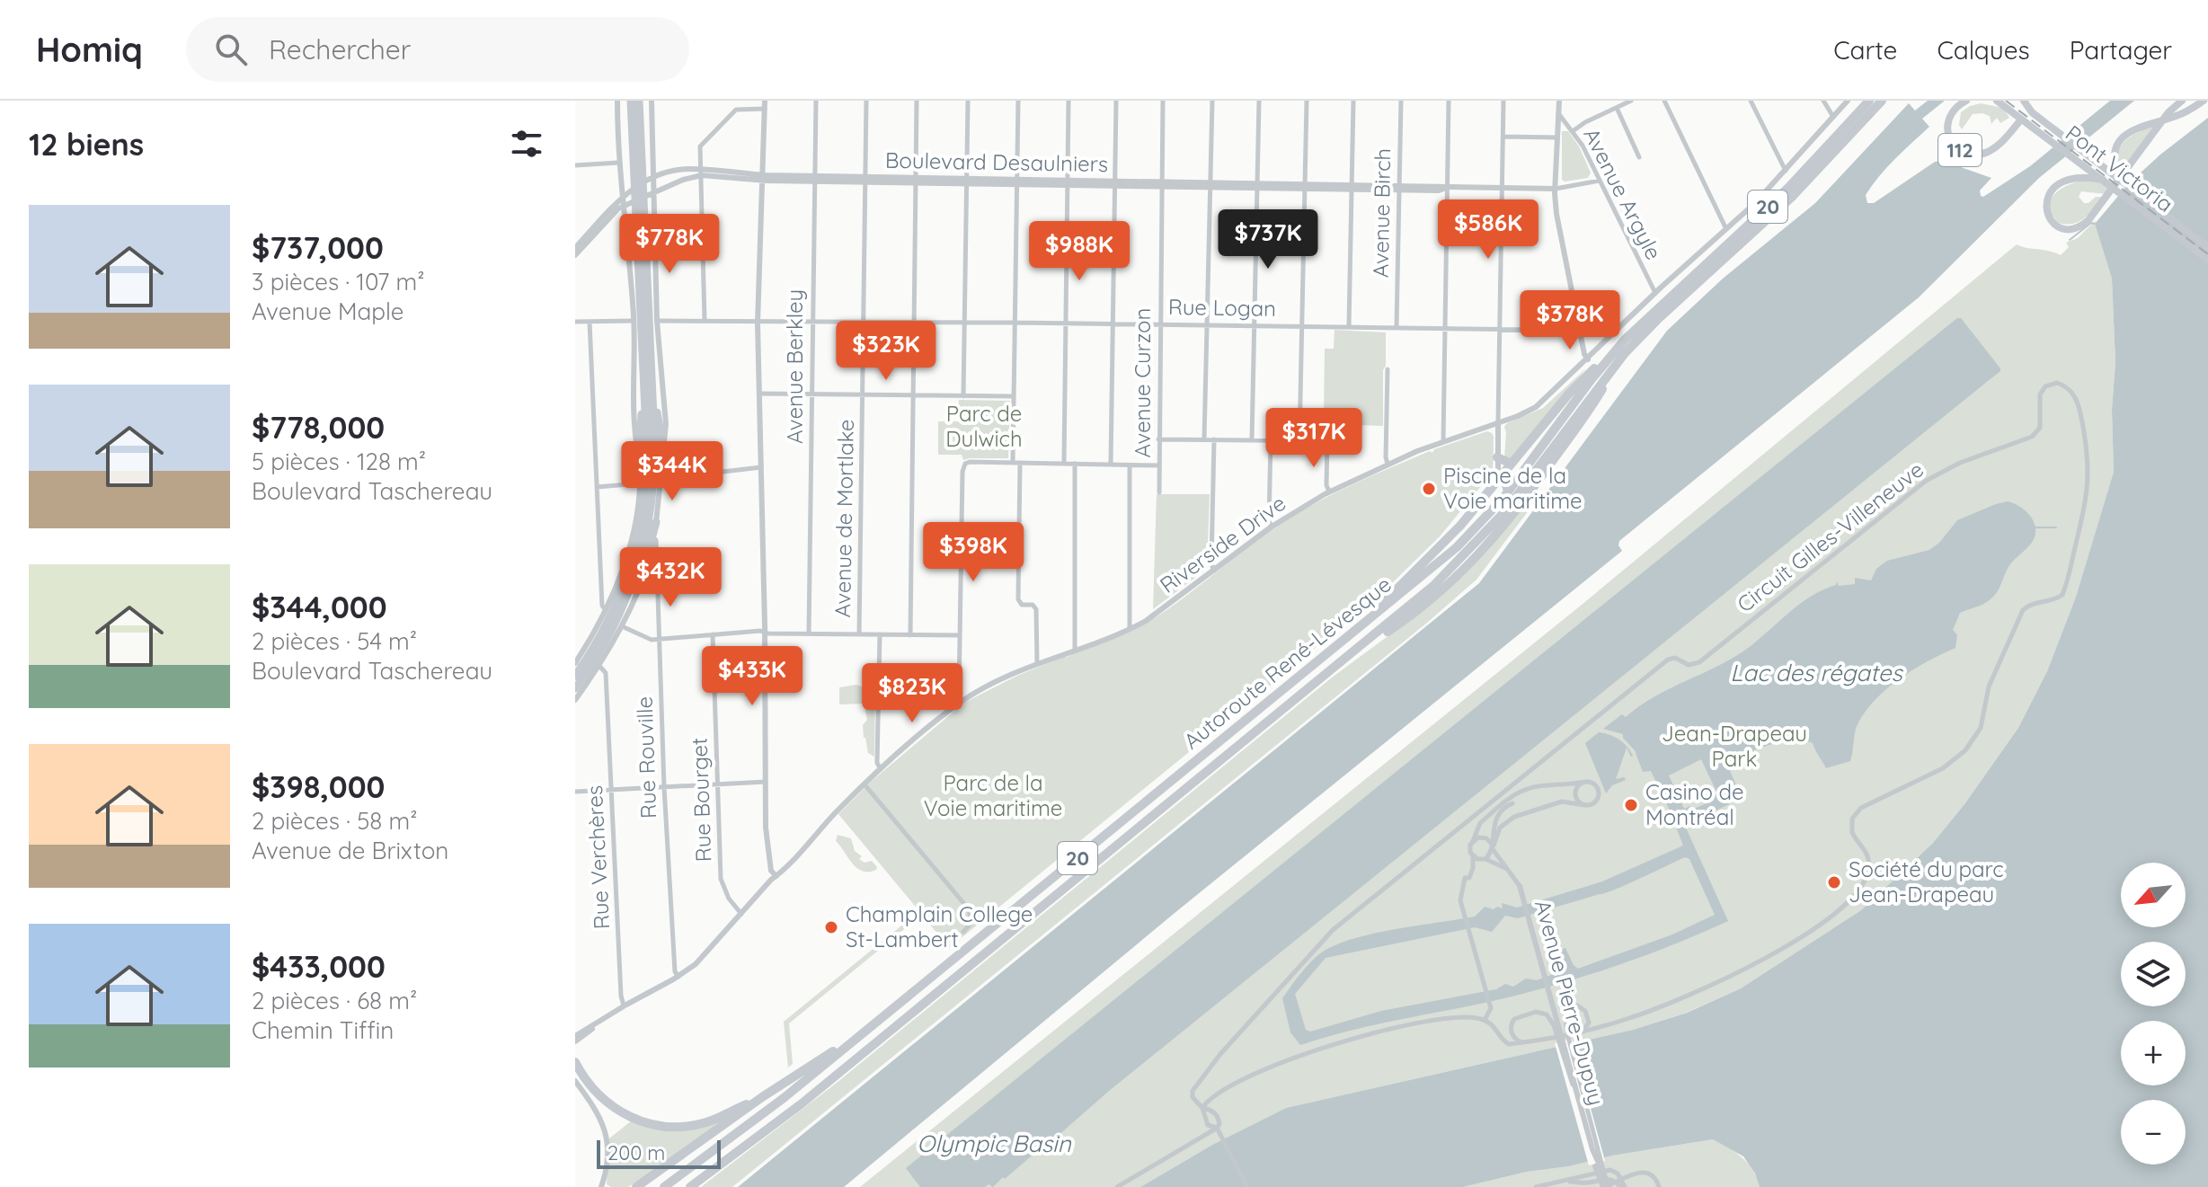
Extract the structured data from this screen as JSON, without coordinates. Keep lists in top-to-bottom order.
{
  "streets": {
    "highway": ["20", "Autoroute René-Lévesque"],
    "main road": ["112", "Pont Victoria"],
    "street": [
      "Boulevard Desaulniers",
      "Avenue Argyle",
      "Avenue Birch",
      "Rue Logan",
      "Avenue Berkley",
      "Avenue Curzon",
      "Avenue de Mortlake",
      "Circuit Gilles-Villeneuve",
      "Riverside Drive",
      "Rue Rouville",
      "Rue Bourget",
      "Rue Verchères",
      "Avenue Pierre-Dupuy"
    ]
  },
  "crossings": [
    ["Boulevard Desaulniers", "Avenue Argyle"],
    ["Boulevard Desaulniers", "Avenue Birch"],
    ["Boulevard Desaulniers", "Avenue Berkley"],
    ["Boulevard Desaulniers", "Avenue Curzon"],
    ["Boulevard Desaulniers", "Avenue de Mortlake"],
    ["Avenue Argyle", "Riverside Drive"],
    ["Avenue Birch", "Rue Logan"],
    ["Rue Logan", "Avenue Berkley"],
    ["Rue Logan", "Avenue Curzon"],
    ["Rue Logan", "Avenue de Mortlake"],
    ["Rue Logan", "Riverside Drive"],
    ["Riverside Drive", "Rue Rouville"],
    ["Riverside Drive", "Rue Bourget"],
    ["Riverside Drive", "Rue Verchères"]
  ],
  "water": ["Lac des régates", "Olympic Basin"],
  "parks": ["Parc de Dulwich", "Jean-Drapeau Park", "Parc de la Voie maritime"],
  "places": [
    "Piscine de la Voie maritime",
    "Casino de Montréal",
    "Société du parc Jean-Drapeau",
    "Champlain College St-Lambert"
  ],
  "scale_bar": "200 m",
  "north": "bottom left",
  "page": {
    "header": "Homiq",
    "search": "Rechercher",
    "nav": ["Carte", "Calques", "Partager"],
    "heading": "12 biens",
    "list": [
      {
        "name": "$737,000",
        "note": "3 pièces · 107 m² · Avenue Maple"
      },
      {
        "name": "$778,000",
        "note": "5 pièces · 128 m² · Boulevard Taschereau"
      },
      {
        "name": "$344,000",
        "note": "2 pièces · 54 m² · Boulevard Taschereau"
      },
      {
        "name": "$398,000",
        "note": "2 pièces · 58 m² · Avenue de Brixton"
      },
      {
        "name": "$433,000",
        "note": "2 pièces · 68 m² · Chemin Tiffin"
      }
    ],
    "price": [
      "$586K",
      "$737K",
      "$778K",
      "$988K",
      "$378K",
      "$323K",
      "$317K",
      "$344K",
      "$398K",
      "$432K",
      "$433K",
      "$823K"
    ],
    "map_buttons": ["+", "−"],
    "scale": "200 m"
  }
}
